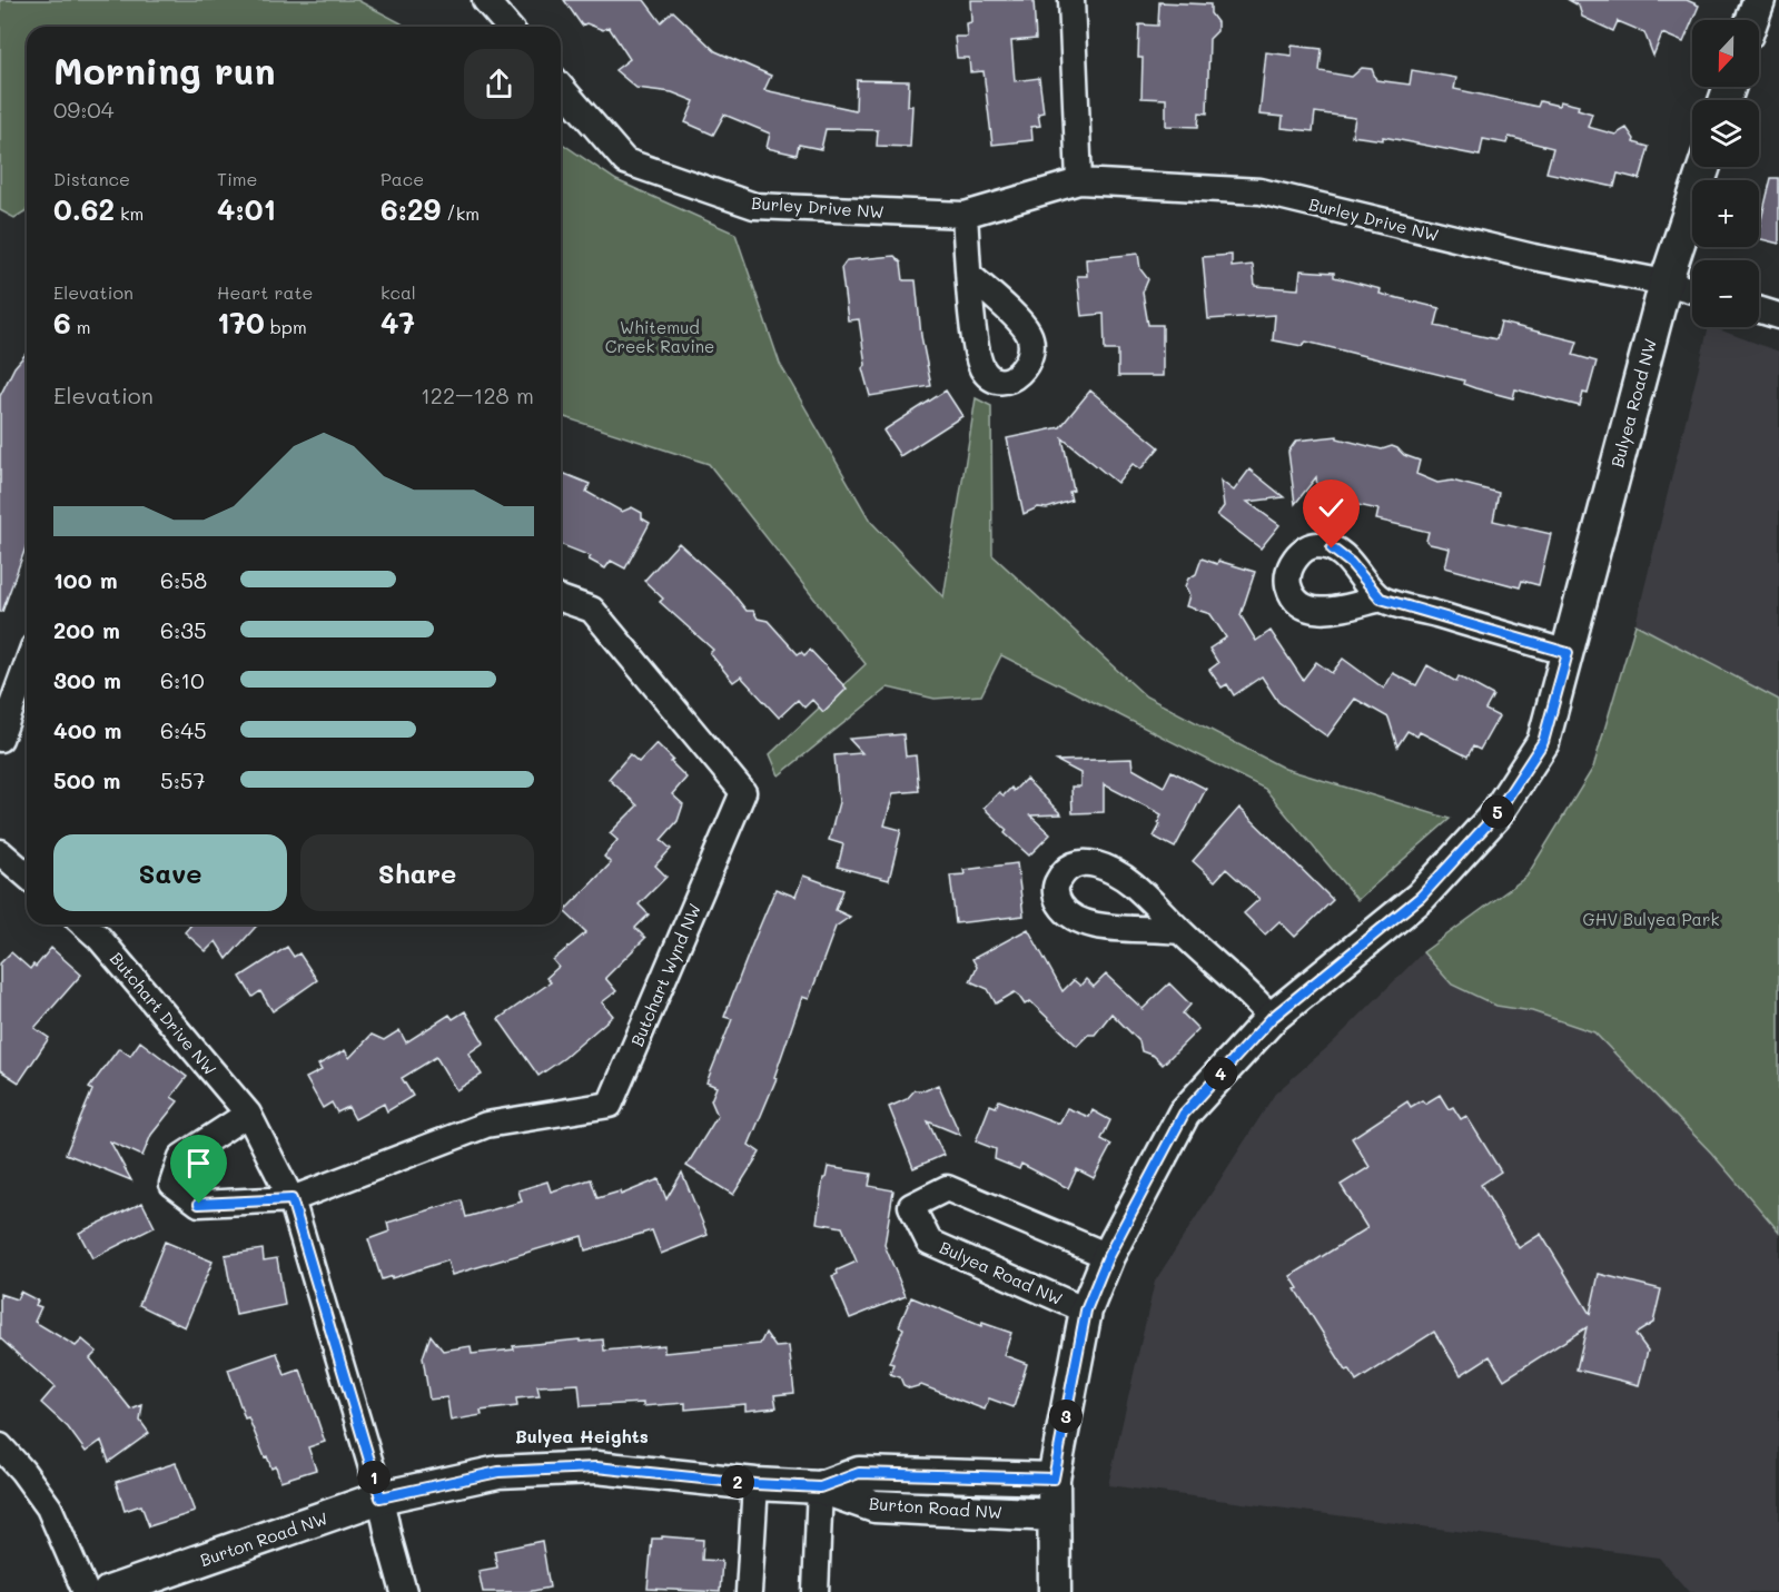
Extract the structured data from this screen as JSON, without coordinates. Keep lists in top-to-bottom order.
{
  "streets": {
    "street": [
      "Burley Drive NW",
      "Bulyea Road NW",
      "Butchart Wynd NW",
      "Butchart Drive NW",
      "Burton Road NW"
    ]
  },
  "crossings": [
    ["Burley Drive NW", "Bulyea Road NW"],
    ["Bulyea Road NW", "Burton Road NW"],
    ["Butchart Wynd NW", "Butchart Drive NW"],
    ["Butchart Drive NW", "Burton Road NW"]
  ],
  "districts": ["Bulyea Heights"],
  "parks": ["Whitemud Creek Ravine", "GHV Bulyea Park"],
  "north": "bottom",
  "page": {
    "map_buttons": ["+", "−"],
    "heading": ["Morning run", "09:04"],
    "stats": [
      ["Distance", "0.62 km"],
      ["Time", "4:01"],
      ["Pace", "6:29 /km"],
      ["Elevation", "6 m"],
      ["Heart rate", "170 bpm"],
      ["kcal", "47"]
    ],
    "chart": ["Elevation", "122–128 m"],
    "list": [
      {
        "name": "100 m",
        "note": "6:58"
      },
      {
        "name": "200 m",
        "note": "6:35"
      },
      {
        "name": "300 m",
        "note": "6:10"
      },
      {
        "name": "400 m",
        "note": "6:45"
      },
      {
        "name": "500 m",
        "note": "5:57"
      }
    ],
    "pins": [
      "5",
      "4",
      "3",
      "1",
      "2"
    ],
    "buttons": ["Save", "Share"]
  }
}
